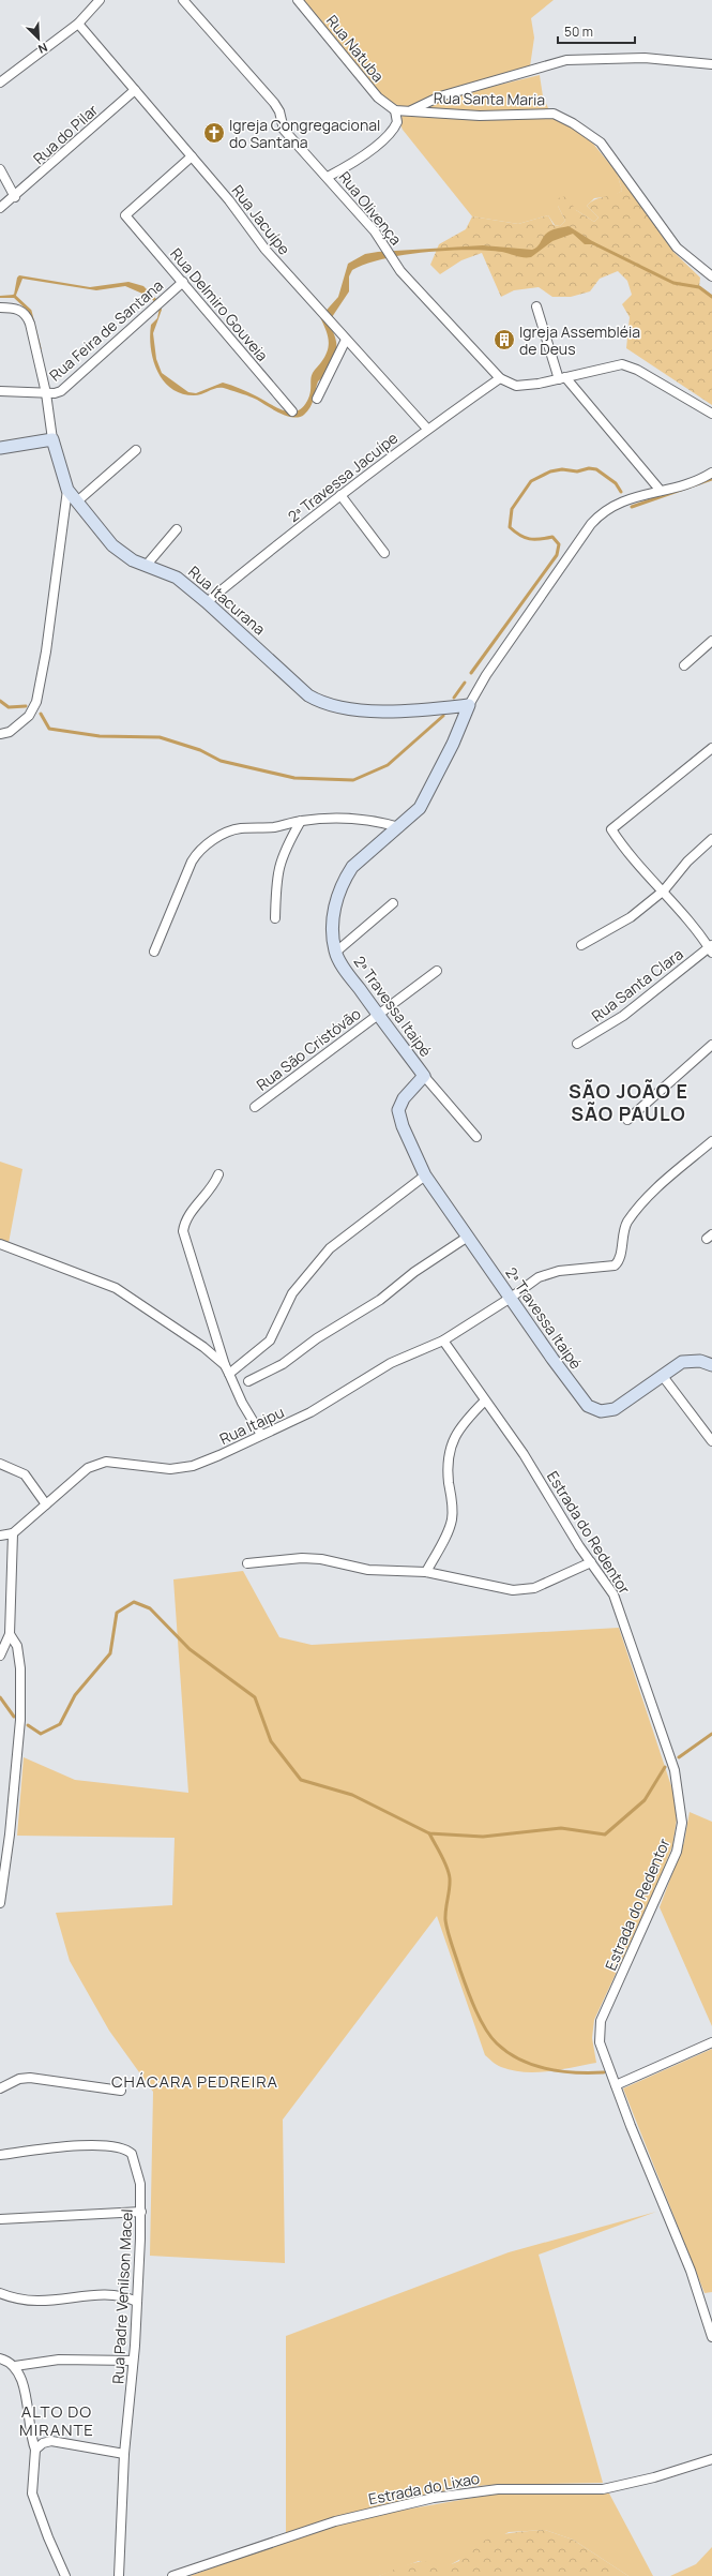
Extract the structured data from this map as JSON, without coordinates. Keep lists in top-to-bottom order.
{
  "streets": {
    "street": [
      "Rua Natuba",
      "Rua Santa Maria",
      "Rua do Pilar",
      "Rua Olivença",
      "Rua Jacuípe",
      "Rua Delmiro Gouveia",
      "Rua Feira de Santana",
      "2ª Travessa Jacuípe",
      "Rua Itacurana",
      "Rua Santa Clara",
      "2ª Travessa Itaipé",
      "Rua São Cristóvão",
      "Rua Itaipu",
      "Estrada do Redentor",
      "Rua Padre Venilson Macel",
      "Estrada do Lixao"
    ]
  },
  "crossings": [
    ["Rua Natuba", "Rua Santa Maria"],
    ["Rua do Pilar", "Rua Jacuípe"],
    ["Rua Olivença", "2ª Travessa Jacuípe"],
    ["Rua Jacuípe", "Rua Delmiro Gouveia"],
    ["Rua Jacuípe", "2ª Travessa Jacuípe"],
    ["Rua Delmiro Gouveia", "Rua Feira de Santana"],
    ["Rua Feira de Santana", "Rua Itacurana"],
    ["2ª Travessa Jacuípe", "Rua Itacurana"],
    ["Rua Itacurana", "2ª Travessa Itaipé"],
    ["2ª Travessa Itaipé", "Rua São Cristóvão"],
    ["2ª Travessa Itaipé", "Rua Itaipu"],
    ["Rua Itaipu", "Estrada do Redentor"]
  ],
  "districts": ["SÃO JOÃO E SÃO PAULO", "CHÁCARA PEDREIRA", "ALTO DO MIRANTE"],
  "places": {
    "church": ["Igreja Congregacional do Santana"],
    "building": ["Igreja Assembléia de Deus"]
  },
  "scale_bar": "50 m",
  "north": "bottom right"
}
